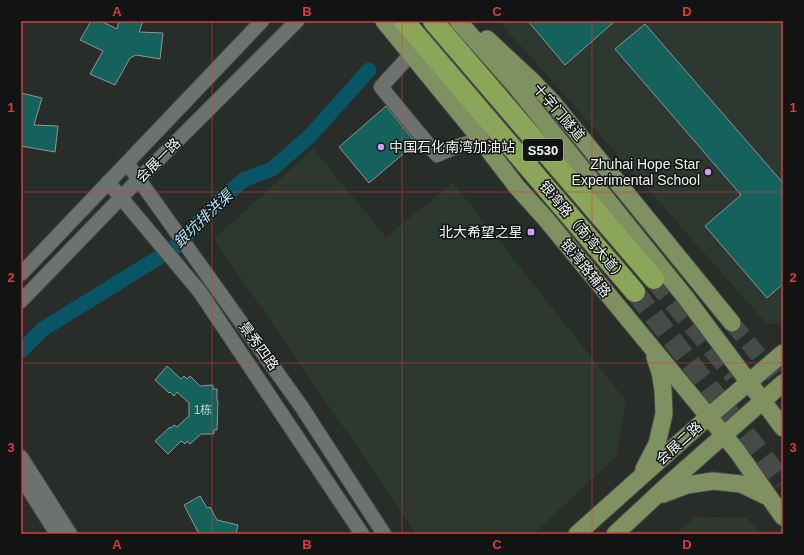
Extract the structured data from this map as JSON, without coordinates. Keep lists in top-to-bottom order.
{
  "streets": {
    "highway": ["S530", "银湾路（南湾大道）"],
    "main road": ["十字门隧道", "银湾路辅路", "会展二路"],
    "street": ["会展一路", "景秀四路"]
  },
  "crossings": [
    ["会展一路", "景秀四路"],
    ["银湾路辅路", "会展二路"]
  ],
  "water": ["銀坑排洪渠"],
  "places": {
    "other": ["中国石化南湾加油站", "Zhuhai Hope Star Experimental School"],
    "transit": ["北大希望之星"]
  },
  "house_numbers": ["1栋"],
  "grid": {
    "columns": [
      "A",
      "B",
      "C",
      "D"
    ],
    "rows": ["1", "2", "3"]
  }
}
